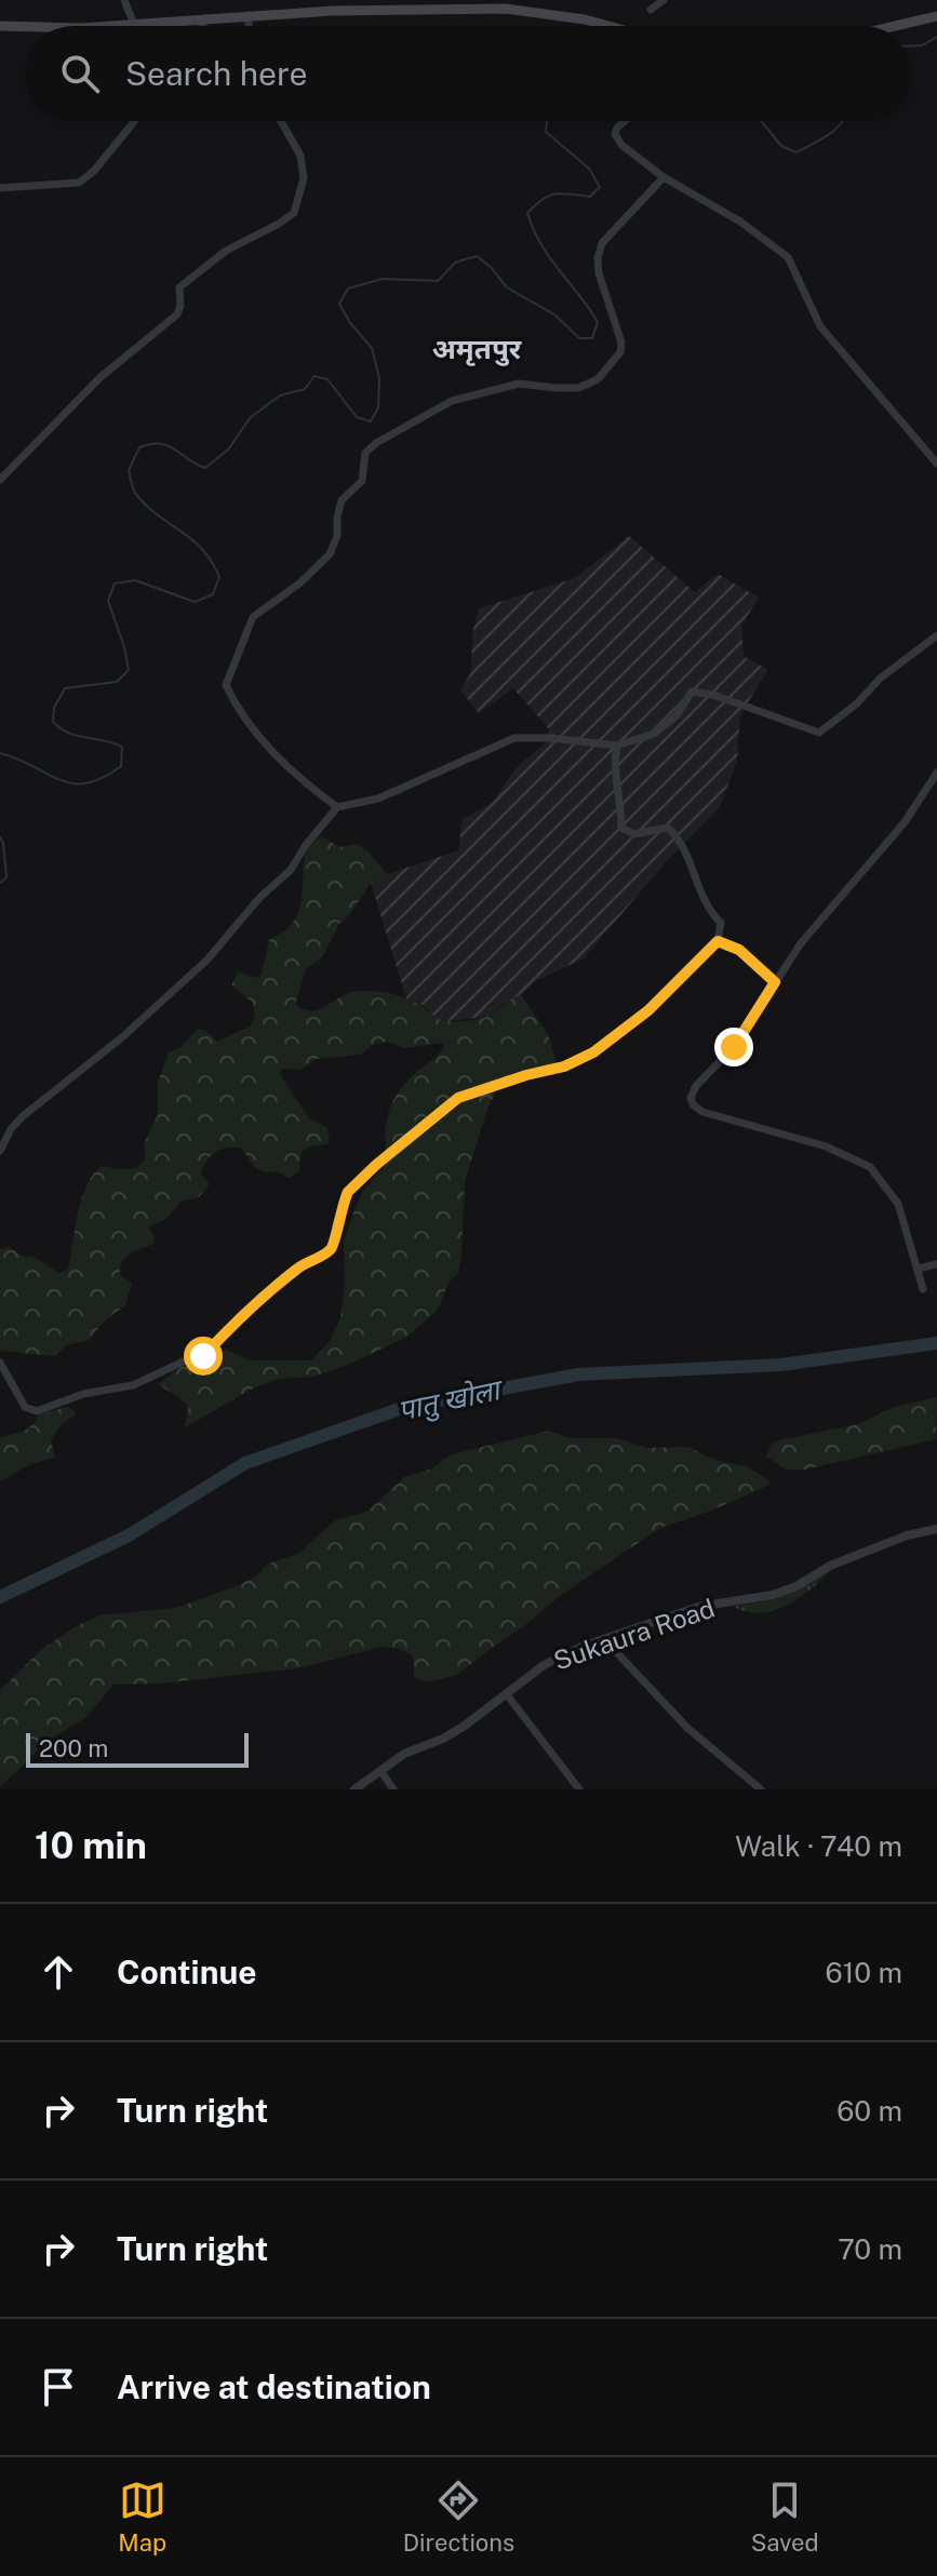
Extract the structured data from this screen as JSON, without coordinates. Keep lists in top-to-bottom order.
{
  "streets": {
    "street": ["Sukaura Road"]
  },
  "districts": ["अमृतपुर"],
  "water": ["पातु खोला"],
  "scale_bar": "200 m",
  "page": {
    "search": "Search here",
    "scale": "200 m",
    "heading": ["10 min", "Walk · 740 m"],
    "list": [
      ["Continue", "610 m"],
      ["Turn right", "60 m"],
      ["Turn right", "70 m"],
      "Arrive at destination"
    ],
    "nav": ["Map", "Directions", "Saved"]
  }
}
